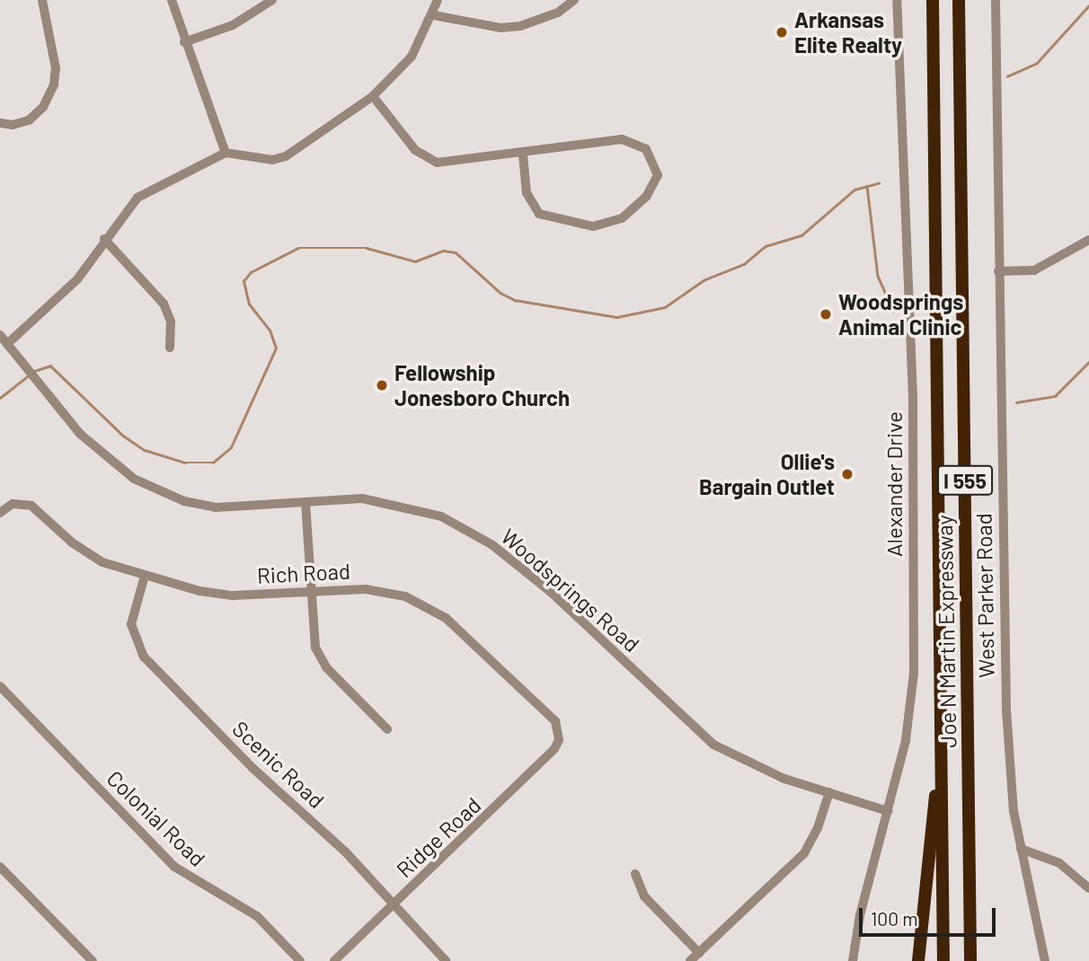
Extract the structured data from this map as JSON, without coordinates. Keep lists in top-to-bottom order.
{
  "streets": {
    "highway": ["I 555", "Joe N Martin Expressway"],
    "street": [
      "Alexander Drive",
      "Rich Road",
      "Woodsprings Road",
      "West Parker Road",
      "Scenic Road",
      "Colonial Road",
      "Ridge Road"
    ]
  },
  "crossings": [
    ["Alexander Drive", "Woodsprings Road"],
    ["Rich Road", "Scenic Road"],
    ["Rich Road", "Ridge Road"],
    ["Scenic Road", "Ridge Road"]
  ],
  "places": [
    "Arkansas Elite Realty",
    "Woodsprings Animal Clinic",
    "Fellowship Jonesboro Church",
    "Ollie's Bargain Outlet"
  ],
  "scale_bar": "100 m"
}
